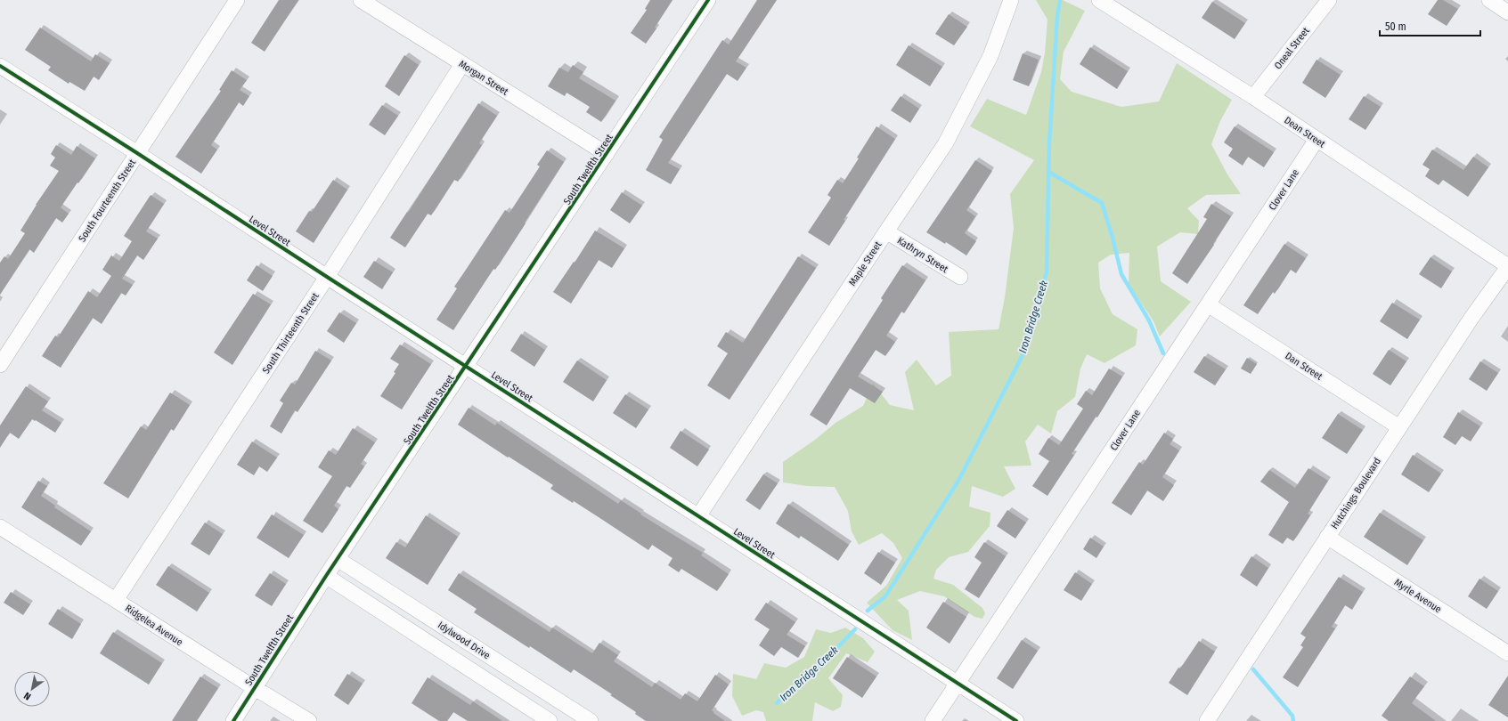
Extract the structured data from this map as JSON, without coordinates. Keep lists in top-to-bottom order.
{
  "streets": {
    "street": [
      "Oneal Street",
      "Morgan Street",
      "Dean Street",
      "South Twelfth Street",
      "Clover Lane",
      "South Fourteenth Street",
      "Level Street",
      "Kathryn Street",
      "Maple Street",
      "South Thirteenth Street",
      "Dan Street",
      "Hutchings Boulevard",
      "Myrle Avenue",
      "Ridgelea Avenue",
      "Idylwood Drive"
    ]
  },
  "crossings": [
    ["Oneal Street", "Dean Street"],
    ["Morgan Street", "South Twelfth Street"],
    ["Morgan Street", "South Thirteenth Street"],
    ["Dean Street", "Clover Lane"],
    ["Dean Street", "Hutchings Boulevard"],
    ["South Twelfth Street", "Level Street"],
    ["South Twelfth Street", "Ridgelea Avenue"],
    ["South Twelfth Street", "Idylwood Drive"],
    ["Clover Lane", "Level Street"],
    ["Clover Lane", "Dan Street"],
    ["South Fourteenth Street", "Level Street"],
    ["Level Street", "Maple Street"],
    ["Level Street", "South Thirteenth Street"],
    ["Kathryn Street", "Maple Street"],
    ["South Thirteenth Street", "Ridgelea Avenue"],
    ["Dan Street", "Hutchings Boulevard"],
    ["Hutchings Boulevard", "Myrle Avenue"]
  ],
  "water": ["Iron Bridge Creek"],
  "scale_bar": "50 m",
  "north": "bottom left"
}
